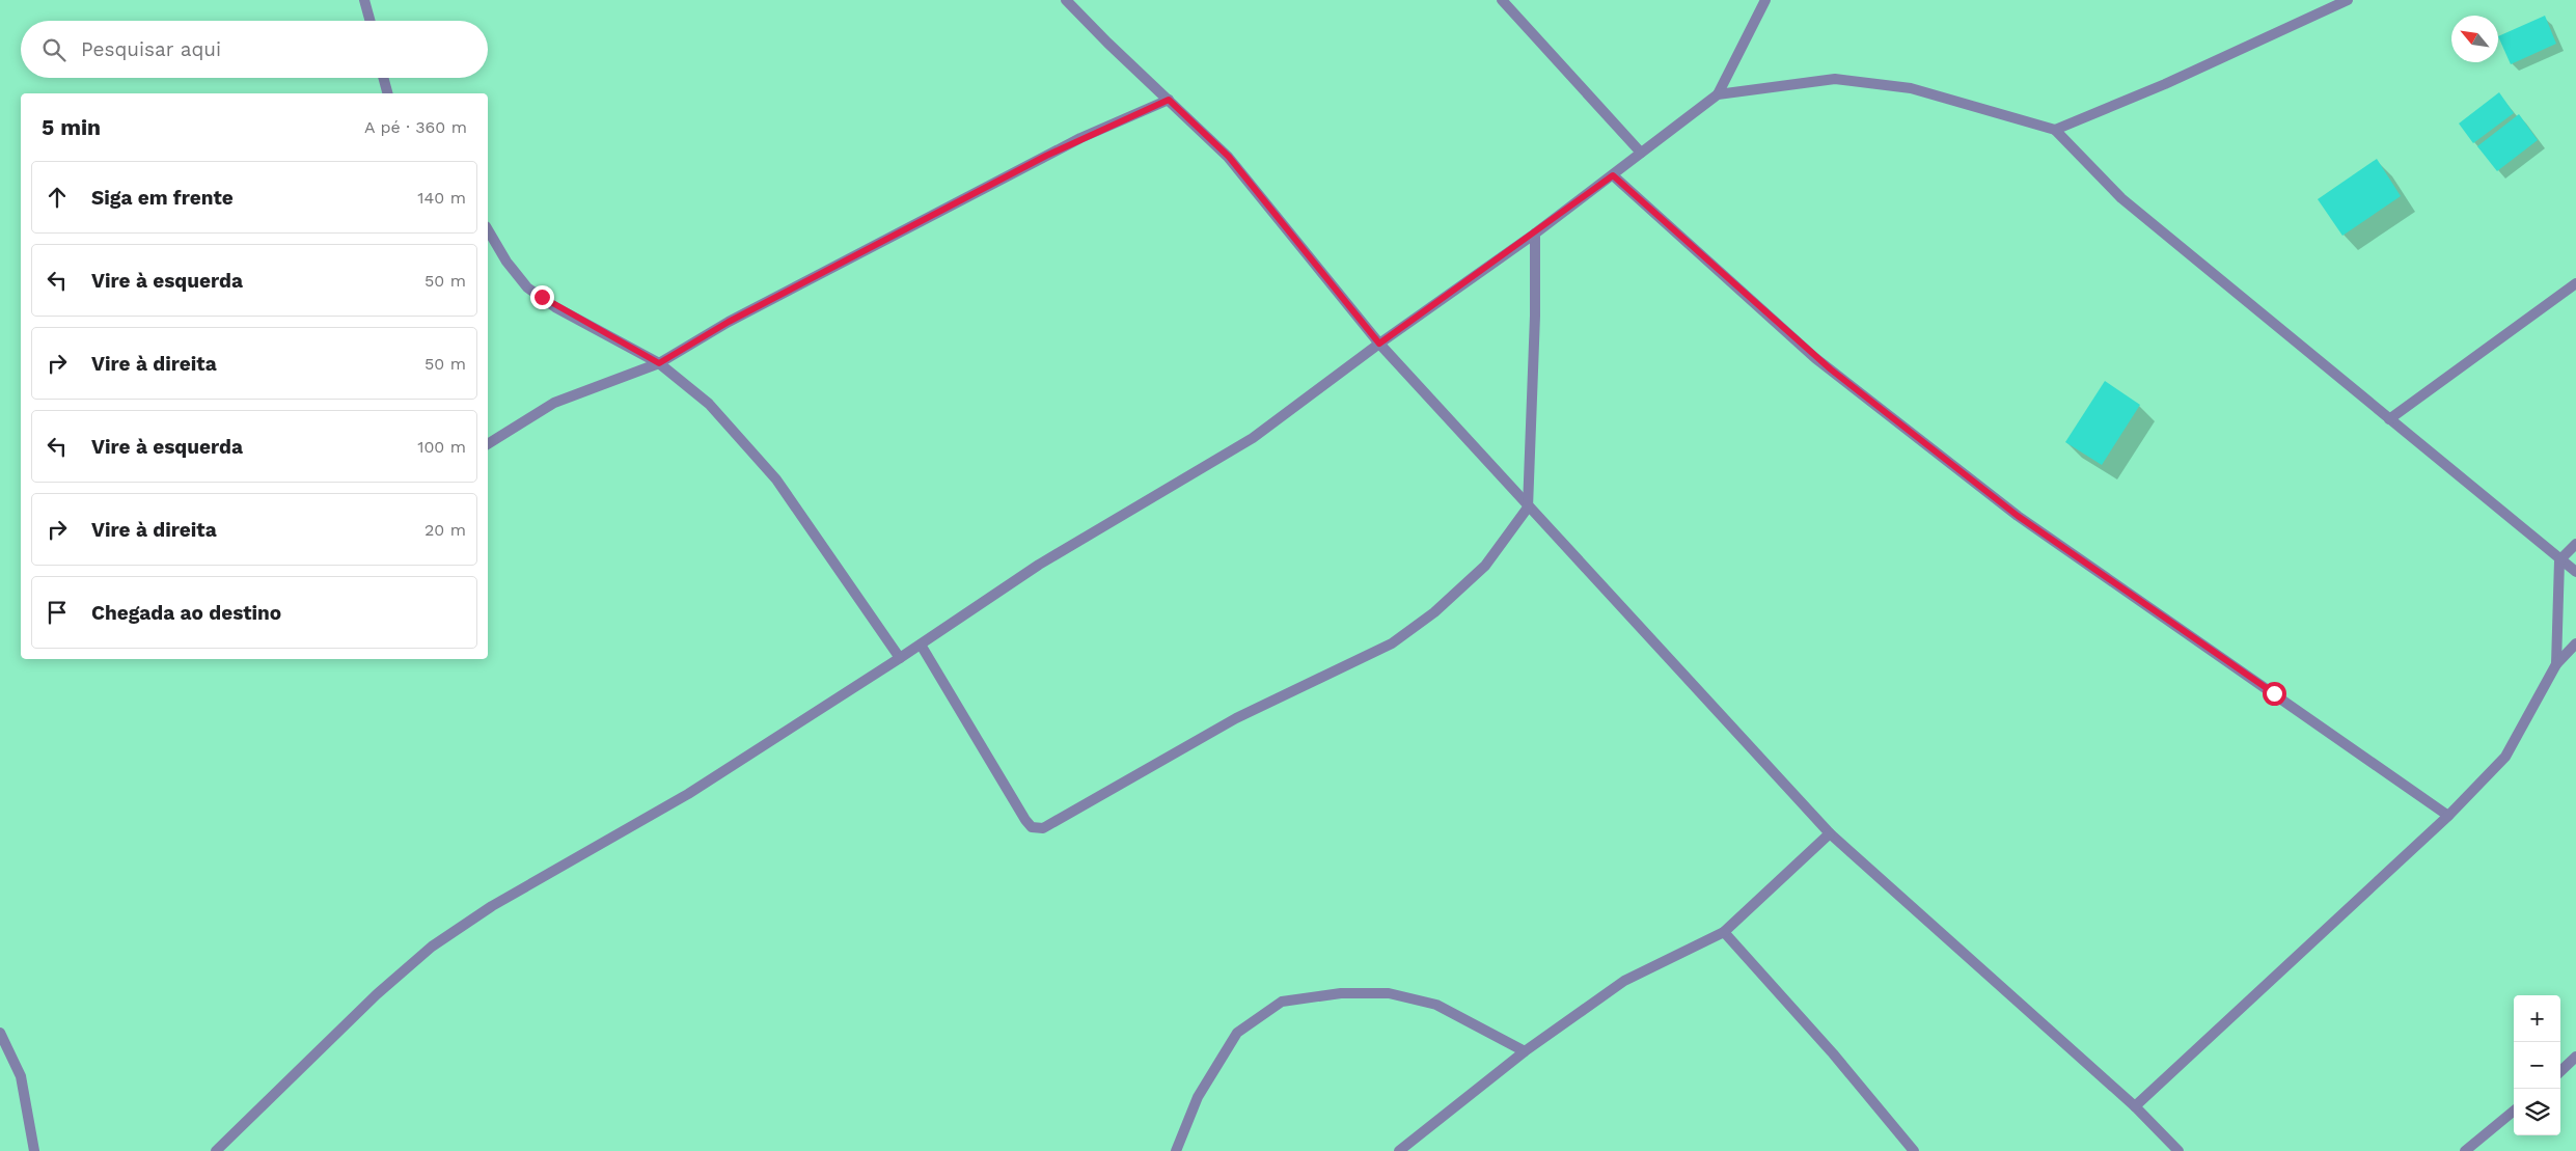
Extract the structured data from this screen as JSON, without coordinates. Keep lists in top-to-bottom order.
{
  "north": "top left",
  "page": {
    "search": "Pesquisar aqui",
    "heading": ["5 min", "A pé · 360 m"],
    "list": [
      ["Siga em frente", "140 m"],
      ["Vire à esquerda", "50 m"],
      ["Vire à direita", "50 m"],
      ["Vire à esquerda", "100 m"],
      ["Vire à direita", "20 m"],
      "Chegada ao destino"
    ],
    "map_buttons": ["+", "−"]
  }
}
